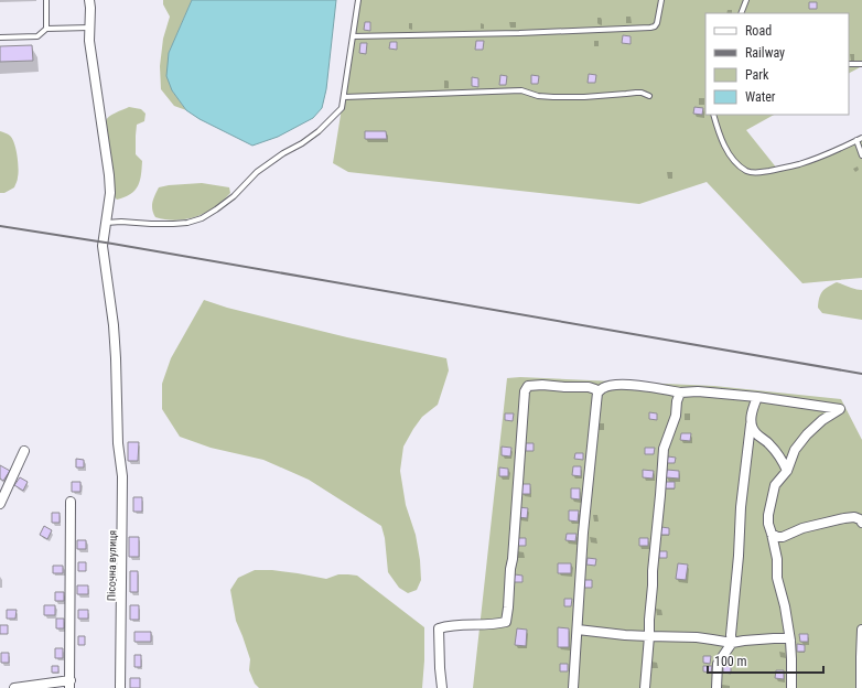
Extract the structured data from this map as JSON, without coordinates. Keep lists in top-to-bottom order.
{
  "streets": {
    "street": ["Пісочна вулиця"]
  },
  "legend": [
    "Road",
    "Railway",
    "Park",
    "Water"
  ],
  "scale_bar": "100 m"
}
